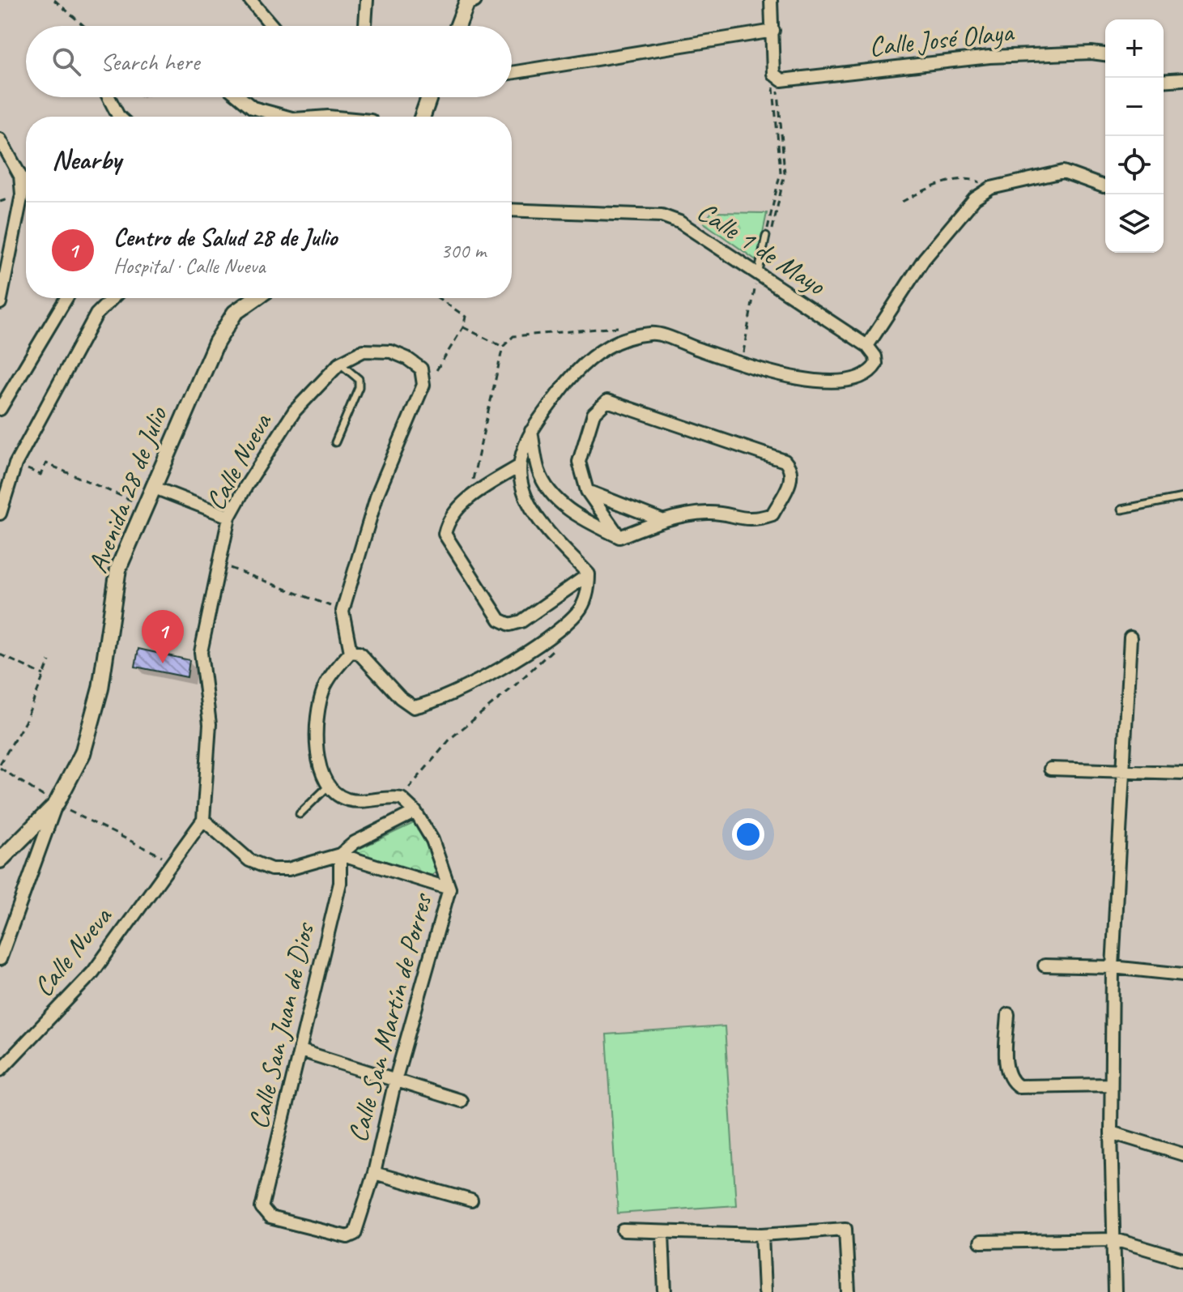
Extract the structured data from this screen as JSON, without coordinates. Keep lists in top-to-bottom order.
{
  "streets": {
    "street": [
      "Calle José Olaya",
      "Calle 1 de Mayo",
      "Calle Nueva",
      "Avenida 28 de Julio",
      "Calle San Martín de Porres",
      "Calle San Juan de Dios"
    ]
  },
  "crossings": [
    ["Calle San Martín de Porres", "Calle San Juan de Dios"]
  ],
  "page": {
    "map_buttons": ["+", "−"],
    "search": "Search here",
    "heading": "Nearby",
    "list": [
      {
        "mark": "1",
        "name": "Centro de Salud 28 de Julio",
        "note": "Hospital · Calle Nueva",
        "value": "300 m"
      }
    ],
    "pins": "1"
  }
}
